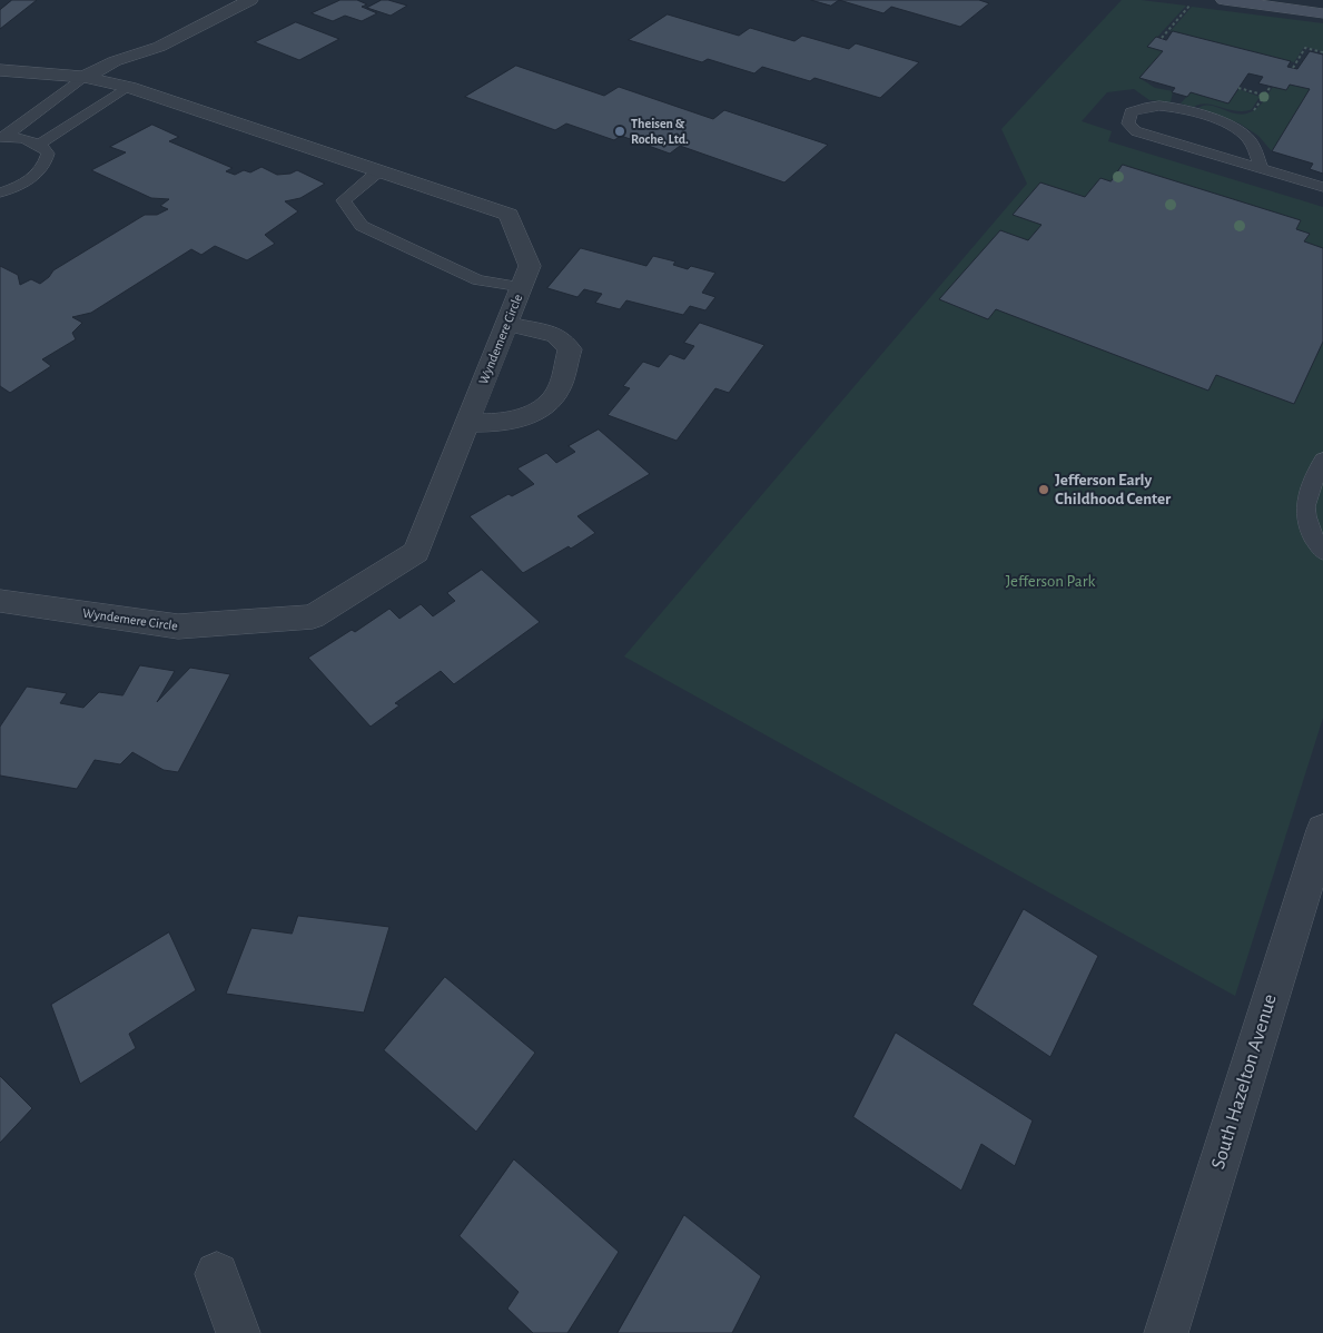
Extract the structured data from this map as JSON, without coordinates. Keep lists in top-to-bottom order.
{
  "streets": {
    "street": ["Wyndemere Circle", "South Hazelton Avenue"]
  },
  "parks": ["Jefferson Park"],
  "places": ["Theisen & Roche, Ltd.", "Jefferson Early Childhood Center"]
}
